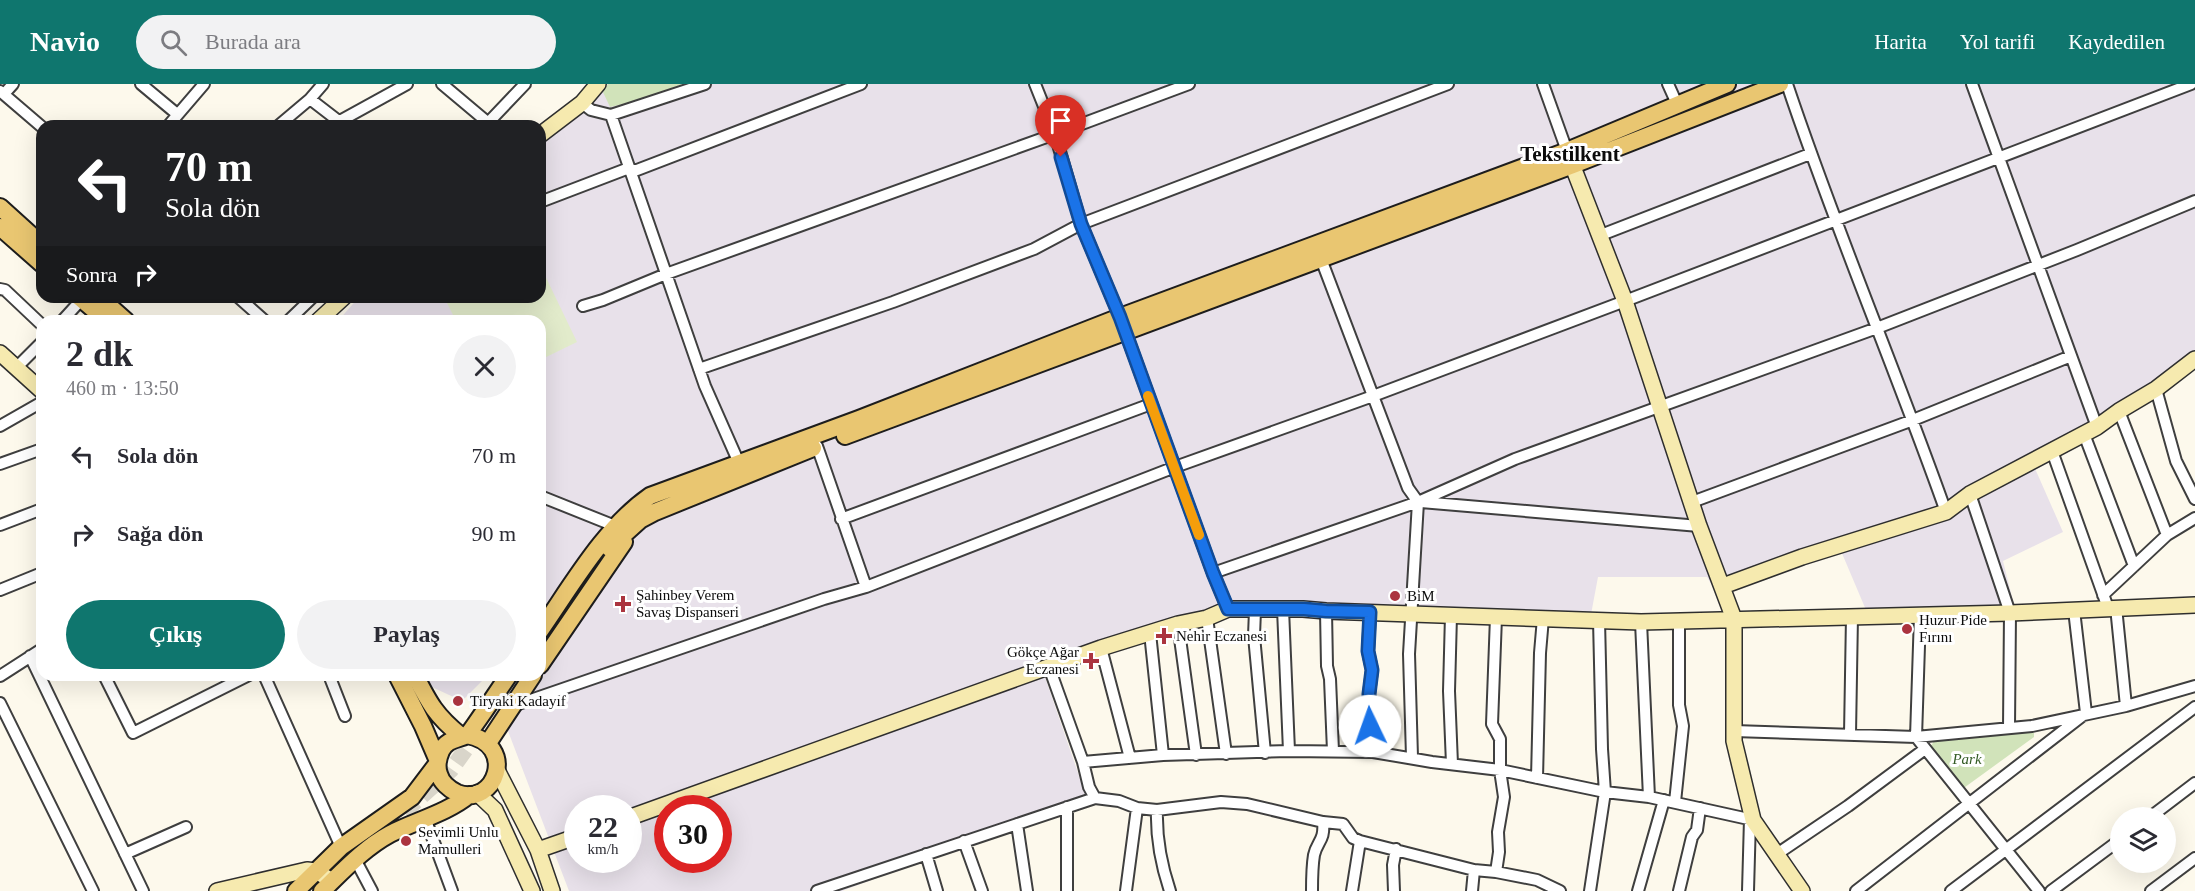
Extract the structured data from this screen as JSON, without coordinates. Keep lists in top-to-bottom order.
{
  "districts": ["Tekstilkent"],
  "parks": ["Park"],
  "places": {
    "other": [
      "BiM",
      "Huzur Pide Fırını",
      "Tiryaki Kadayıf",
      "Sevimli Unlu Mamulleri"
    ],
    "health": ["Şahinbey Verem Savaş Dispanseri", "Nehir Eczanesi", "Gökçe Ağar Eczanesi"]
  },
  "page": {
    "header": "Navio",
    "search": "Burada ara",
    "nav": ["Harita", "Yol tarifi", "Kaydedilen"],
    "turn": ["70 m", "Sola dön"],
    "then": "Sonra",
    "heading": ["2 dk", "460 m · 13:50"],
    "list": [
      {
        "name": "Sola dön",
        "value": "70 m"
      },
      {
        "name": "Sağa dön",
        "value": "90 m"
      }
    ],
    "buttons": ["Çıkış", "Paylaş"],
    "speed": "22 km/h",
    "limit": "30"
  }
}
